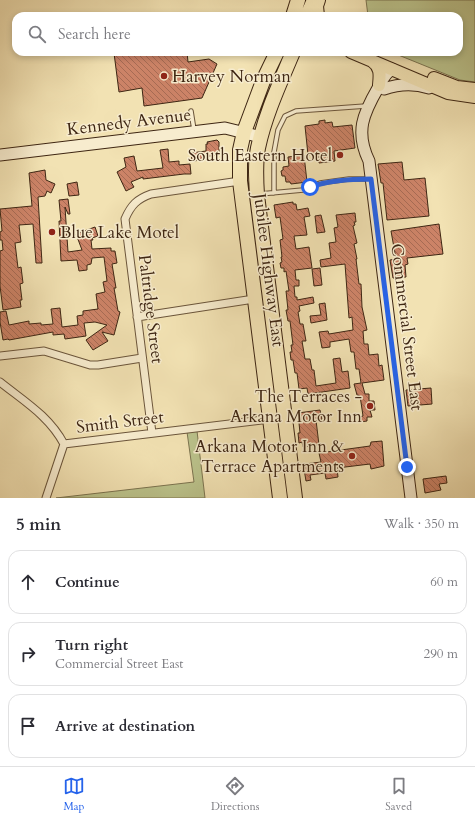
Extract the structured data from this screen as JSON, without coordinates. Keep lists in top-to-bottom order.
{
  "streets": {
    "highway": ["Jubilee Highway East"],
    "street": [
      "Kennedy Avenue",
      "Paltridge Street",
      "Commercial Street East",
      "Smith Street"
    ]
  },
  "crossings": [
    ["Kennedy Avenue", "Jubilee Highway East"],
    ["Jubilee Highway East", "Paltridge Street"],
    ["Jubilee Highway East", "Smith Street"],
    ["Paltridge Street", "Smith Street"]
  ],
  "places": [
    "Harvey Norman",
    "South Eastern Hotel",
    "Blue Lake Motel",
    "The Terraces - Arkana Motor Inn",
    "Arkana Motor Inn & Terrace Apartments"
  ],
  "page": {
    "search": "Search here",
    "heading": ["5 min", "Walk · 350 m"],
    "list": [
      ["Continue", "60 m"],
      ["Turn right", "Commercial Street East", "290 m"],
      "Arrive at destination"
    ],
    "nav": ["Map", "Directions", "Saved"]
  }
}
